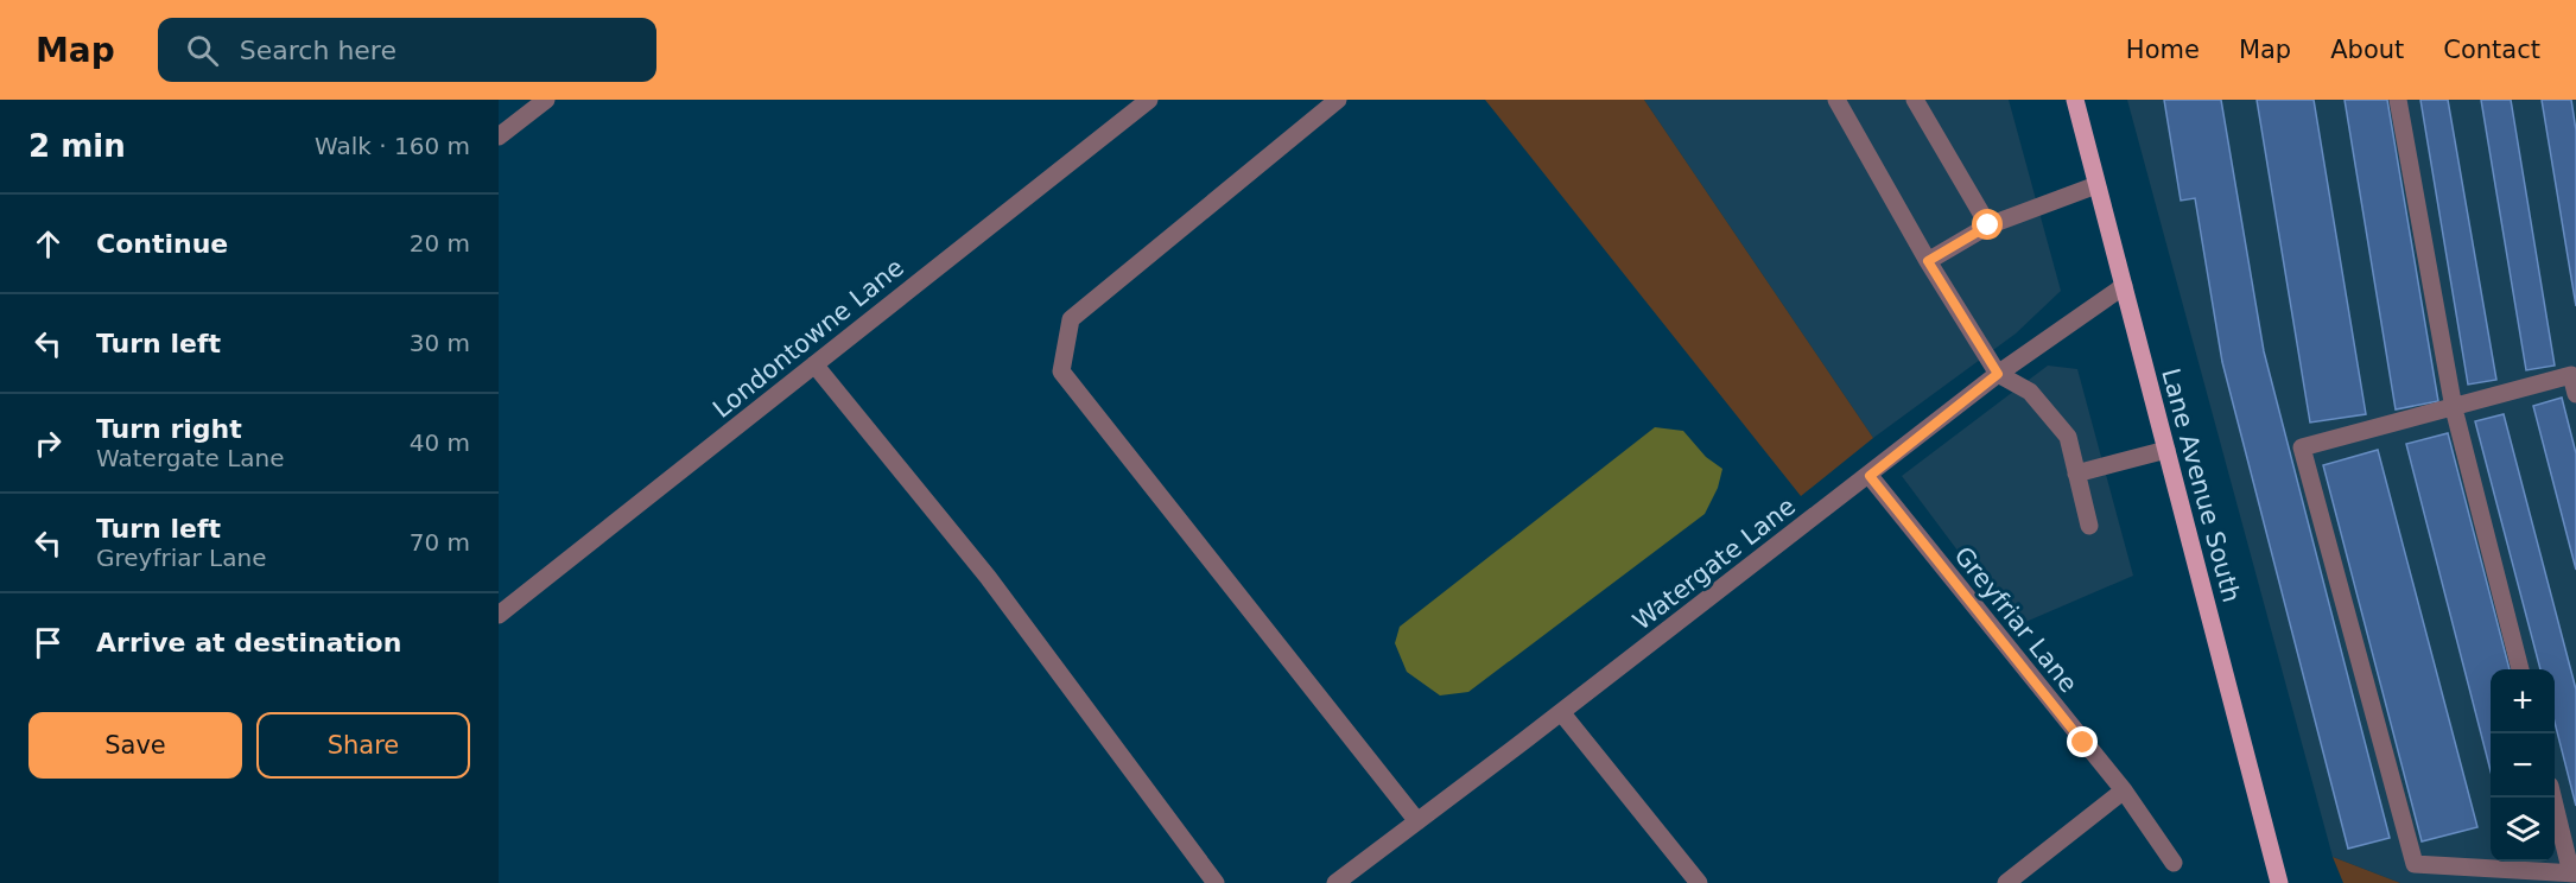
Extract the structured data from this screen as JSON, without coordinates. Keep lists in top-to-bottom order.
{
  "streets": {
    "main road": ["Lane Avenue South"],
    "street": ["Londontowne Lane", "Watergate Lane", "Greyfriar Lane"]
  },
  "crossings": [
    ["Lane Avenue South", "Watergate Lane"],
    ["Watergate Lane", "Greyfriar Lane"]
  ],
  "page": {
    "header": "Map",
    "search": "Search here",
    "nav": [
      "Home",
      "Map",
      "About",
      "Contact"
    ],
    "heading": ["2 min", "Walk · 160 m"],
    "list": [
      ["Continue", "20 m"],
      ["Turn left", "30 m"],
      ["Turn right", "Watergate Lane", "40 m"],
      ["Turn left", "Greyfriar Lane", "70 m"],
      "Arrive at destination"
    ],
    "map_buttons": ["+", "−"],
    "buttons": ["Save", "Share"]
  }
}
